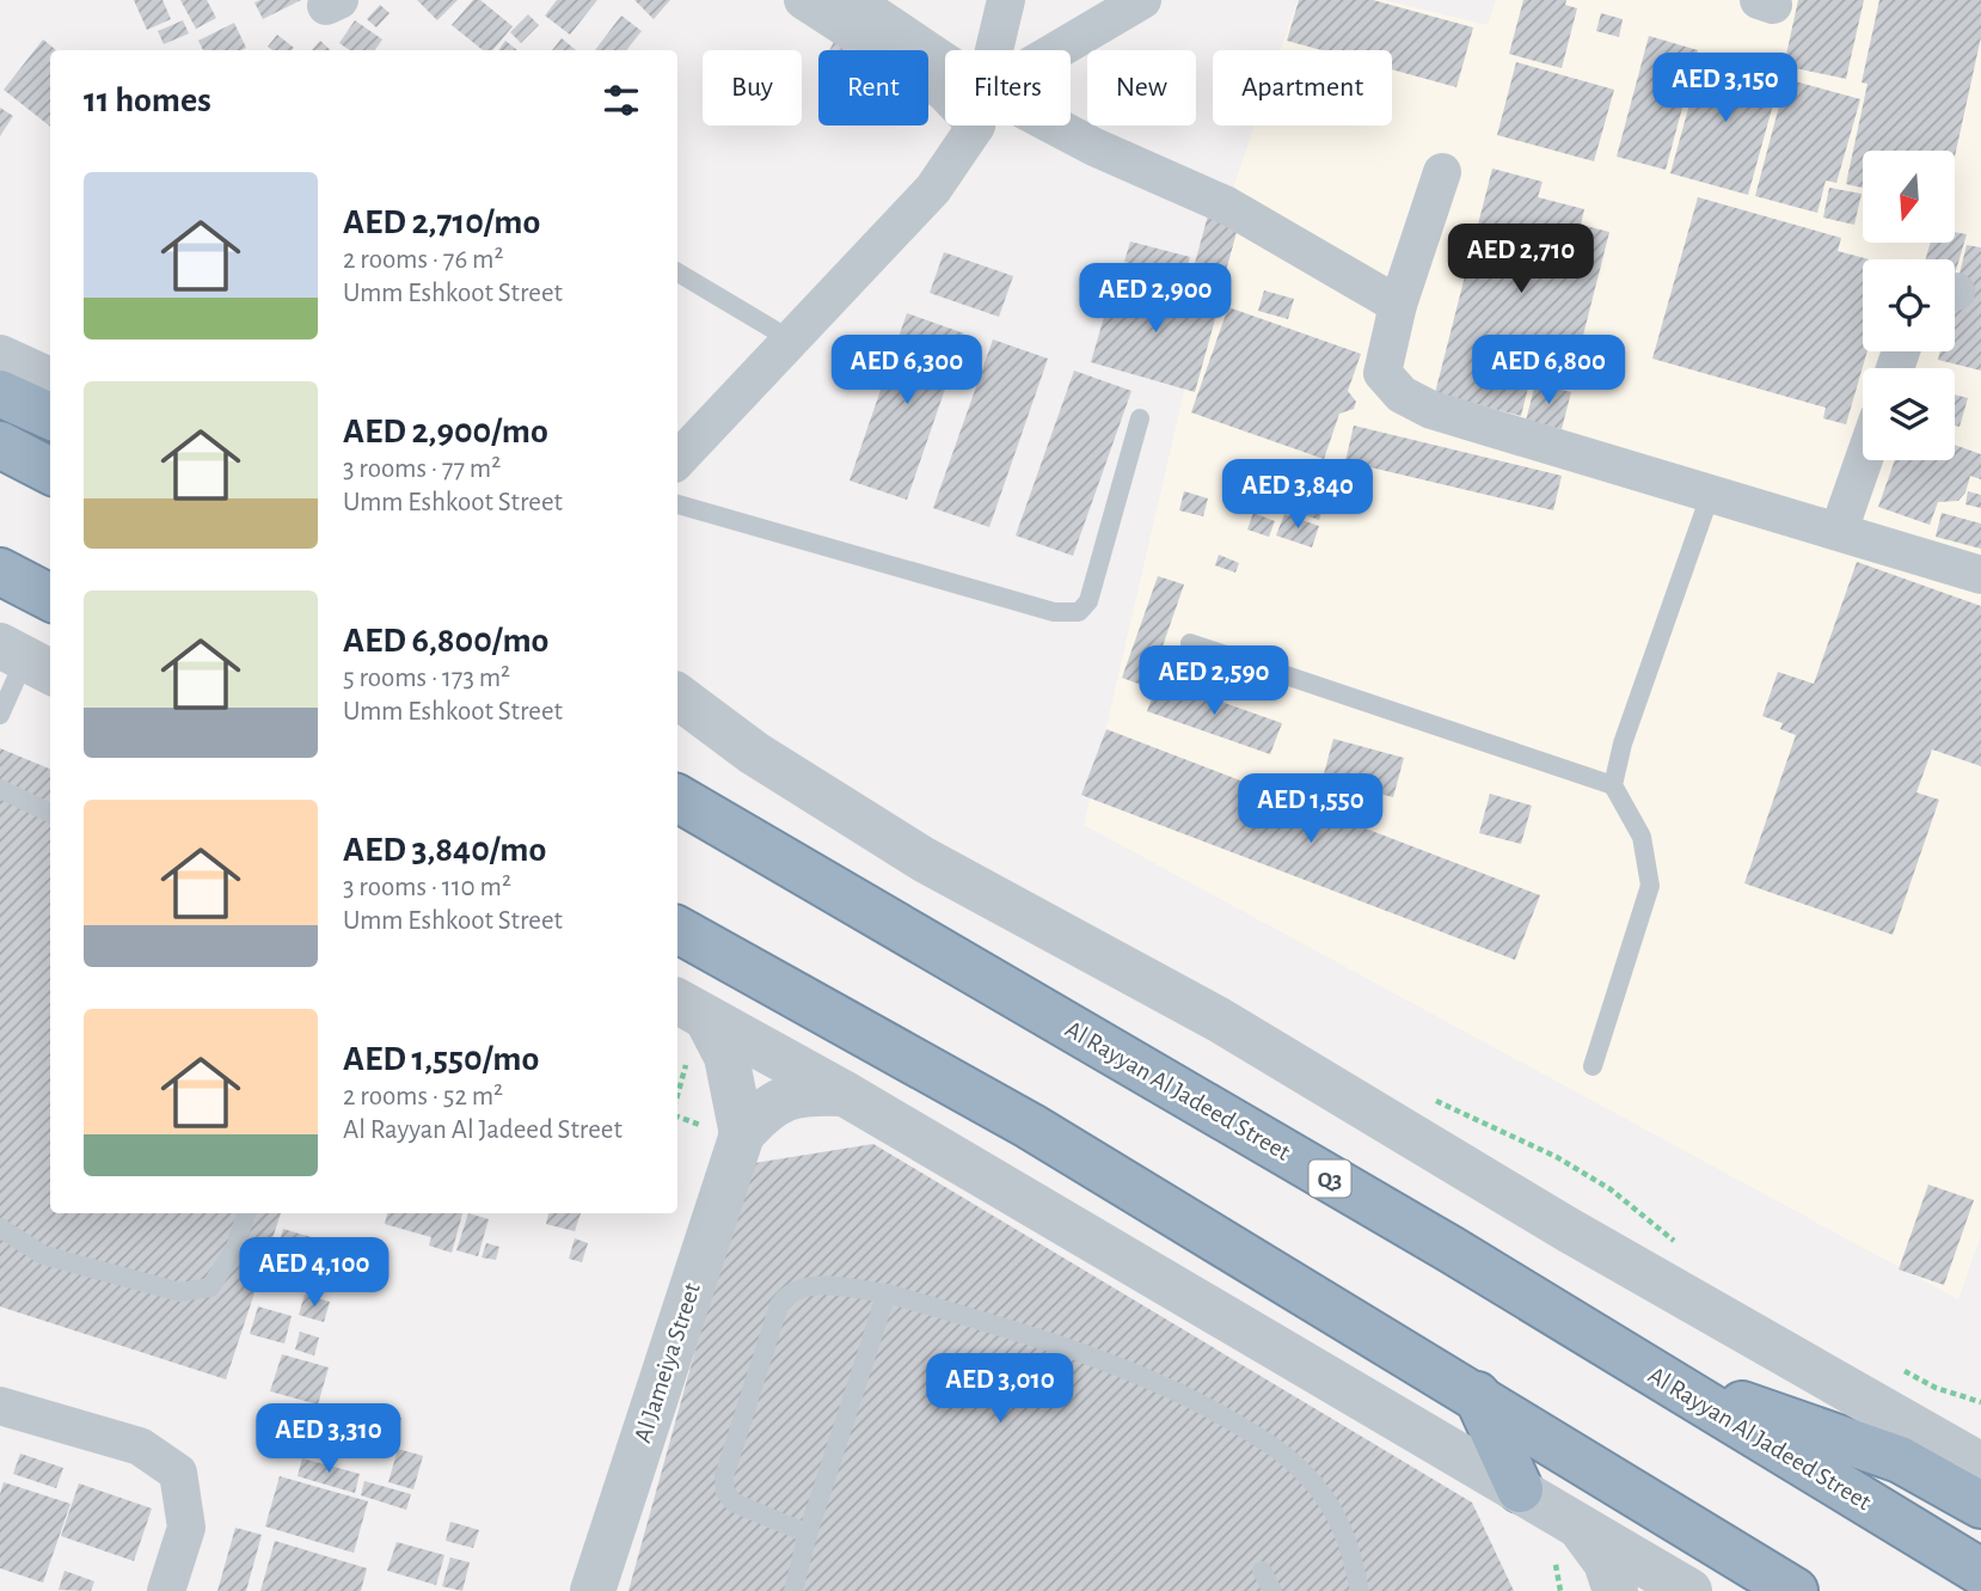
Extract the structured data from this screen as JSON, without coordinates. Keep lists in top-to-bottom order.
{
  "streets": {
    "highway": ["Al Rayyan Al Jadeed Street", "Q3"],
    "street": ["Al Jameiya Street"]
  },
  "north": "bottom",
  "page": {
    "chip": [
      "Buy",
      "Rent",
      "Filters",
      "New",
      "Apartment"
    ],
    "heading": "11 homes",
    "price": [
      "AED 3,150",
      "AED 2,710",
      "AED 2,900",
      "AED 6,300",
      "AED 6,800",
      "AED 3,840",
      "AED 2,590",
      "AED 1,550",
      "AED 4,100",
      "AED 3,010",
      "AED 3,310"
    ],
    "list": [
      {
        "name": "AED 2,710/mo",
        "note": "2 rooms · 76 m² · Umm Eshkoot Street"
      },
      {
        "name": "AED 2,900/mo",
        "note": "3 rooms · 77 m² · Umm Eshkoot Street"
      },
      {
        "name": "AED 6,800/mo",
        "note": "5 rooms · 173 m² · Umm Eshkoot Street"
      },
      {
        "name": "AED 3,840/mo",
        "note": "3 rooms · 110 m² · Umm Eshkoot Street"
      },
      {
        "name": "AED 1,550/mo",
        "note": "2 rooms · 52 m² · Al Rayyan Al Jadeed Street"
      }
    ]
  }
}
